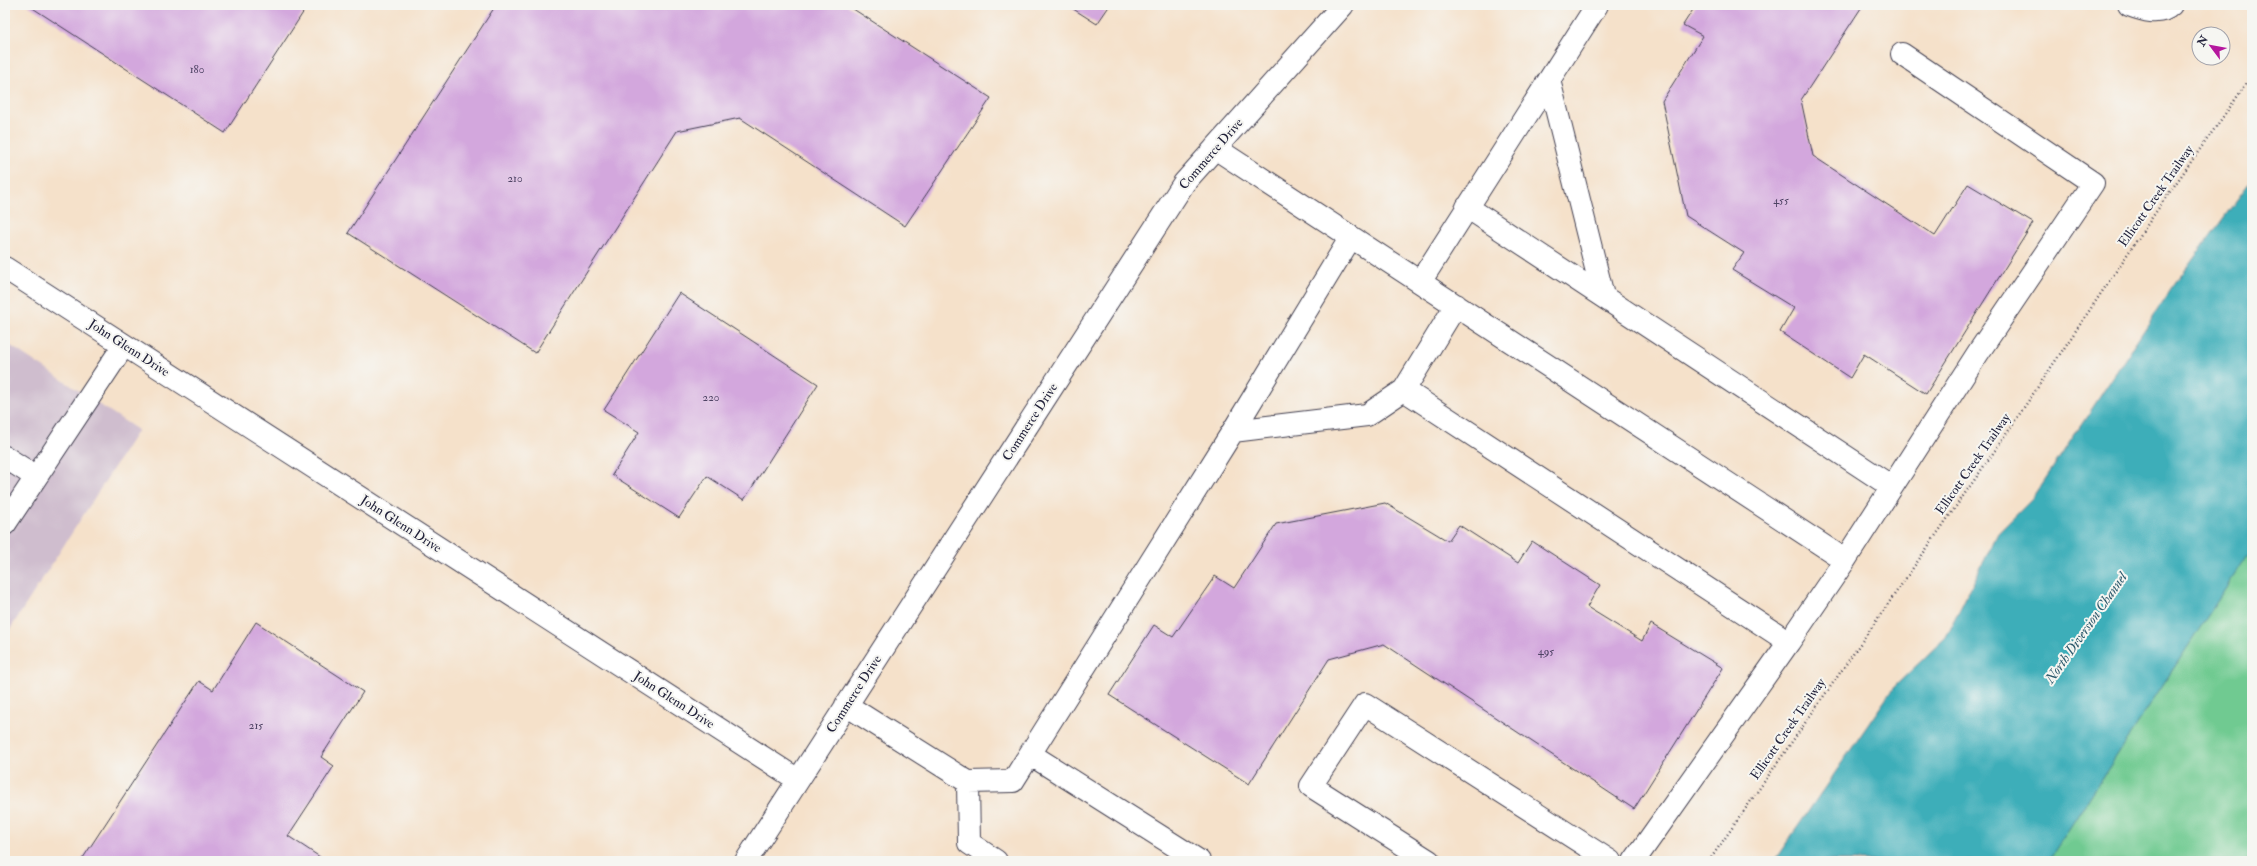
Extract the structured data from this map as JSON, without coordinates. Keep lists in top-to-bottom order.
{
  "streets": {
    "street": ["Commerce Drive", "John Glenn Drive"],
    "path": ["Ellicott Creek Trailway"]
  },
  "crossings": [
    ["Commerce Drive", "John Glenn Drive"]
  ],
  "water": ["North Diversion Channel"],
  "house_numbers": [
    "180",
    "210",
    "455",
    "220",
    "495",
    "215"
  ],
  "north": "top left"
}
